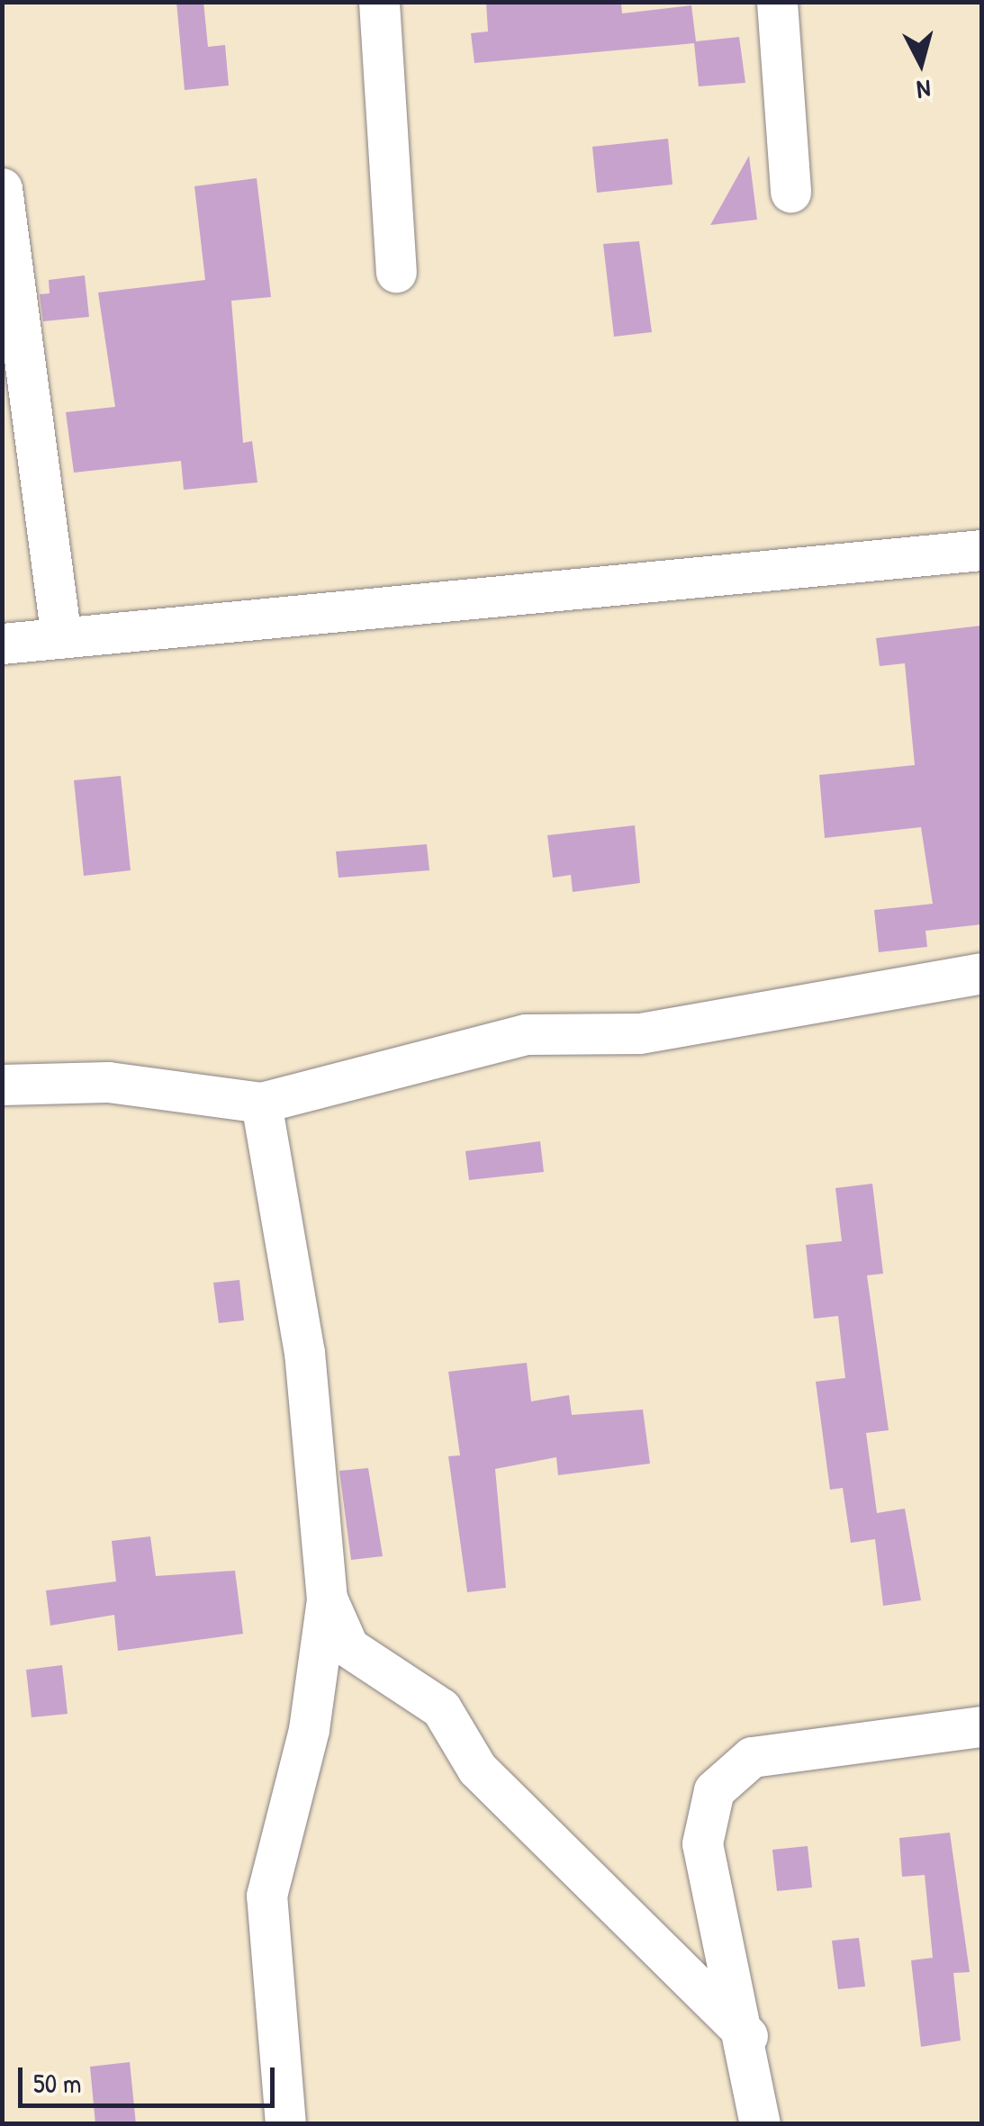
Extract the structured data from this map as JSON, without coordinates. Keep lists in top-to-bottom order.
{
  "scale_bar": "50 m",
  "north": "bottom"
}
